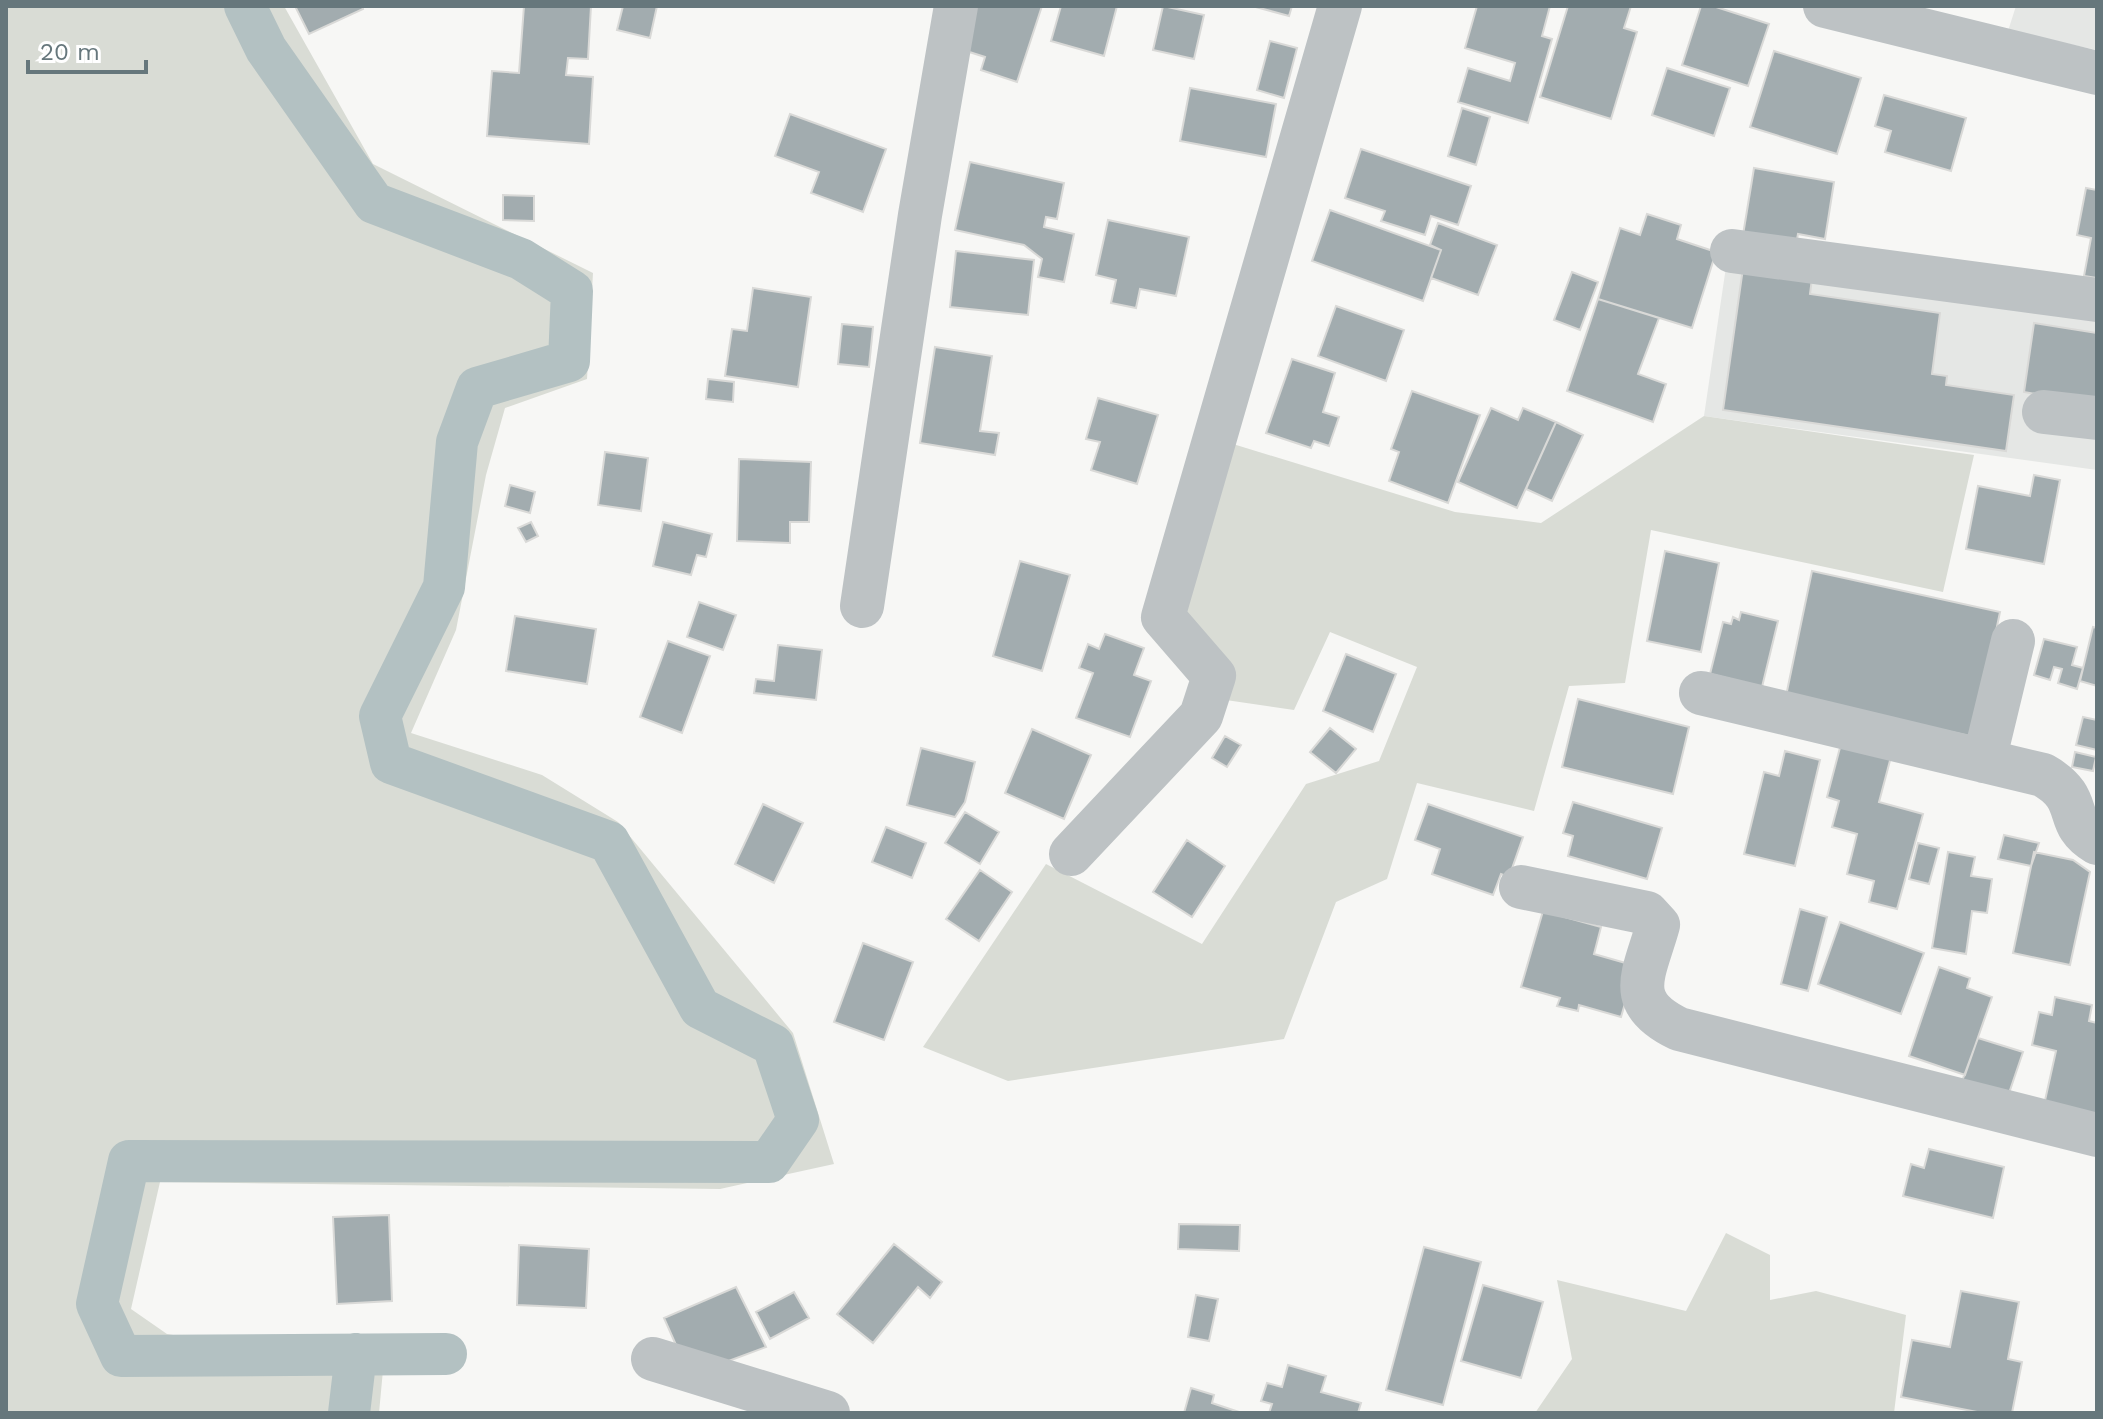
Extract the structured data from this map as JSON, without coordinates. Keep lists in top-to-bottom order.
{
  "scale_bar": "20 m"
}
